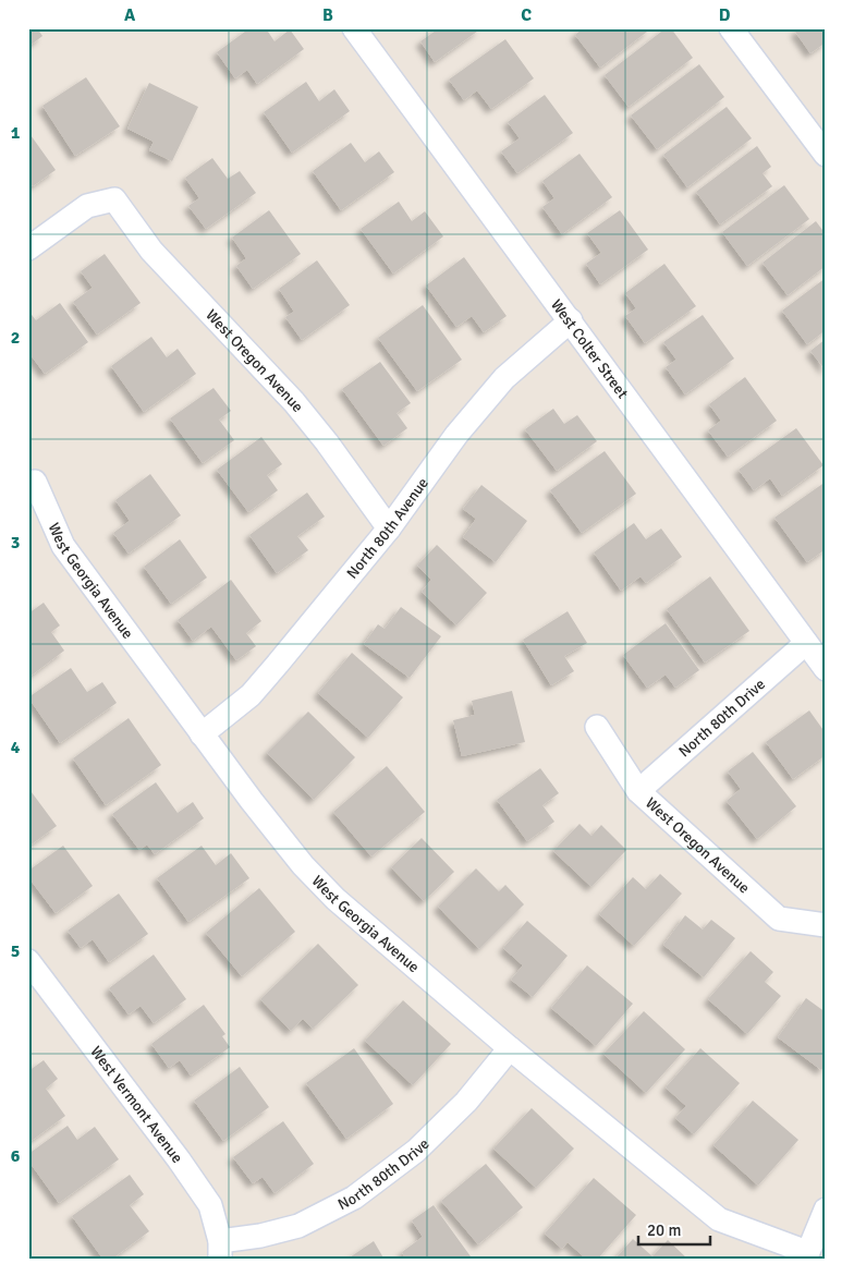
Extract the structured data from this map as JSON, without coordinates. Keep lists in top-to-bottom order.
{
  "streets": {
    "street": [
      "West Colter Street",
      "West Oregon Avenue",
      "North 80th Avenue",
      "West Georgia Avenue",
      "North 80th Drive",
      "West Vermont Avenue"
    ]
  },
  "crossings": [
    ["West Colter Street", "North 80th Avenue"],
    ["West Colter Street", "North 80th Drive"],
    ["West Oregon Avenue", "North 80th Avenue"],
    ["West Oregon Avenue", "North 80th Drive"],
    ["North 80th Avenue", "West Georgia Avenue"],
    ["West Georgia Avenue", "North 80th Drive"],
    ["North 80th Drive", "West Vermont Avenue"]
  ],
  "scale_bar": "20 m",
  "grid": {
    "columns": [
      "A",
      "B",
      "C",
      "D"
    ],
    "rows": [
      "1",
      "2",
      "3",
      "4",
      "5",
      "6"
    ]
  }
}
